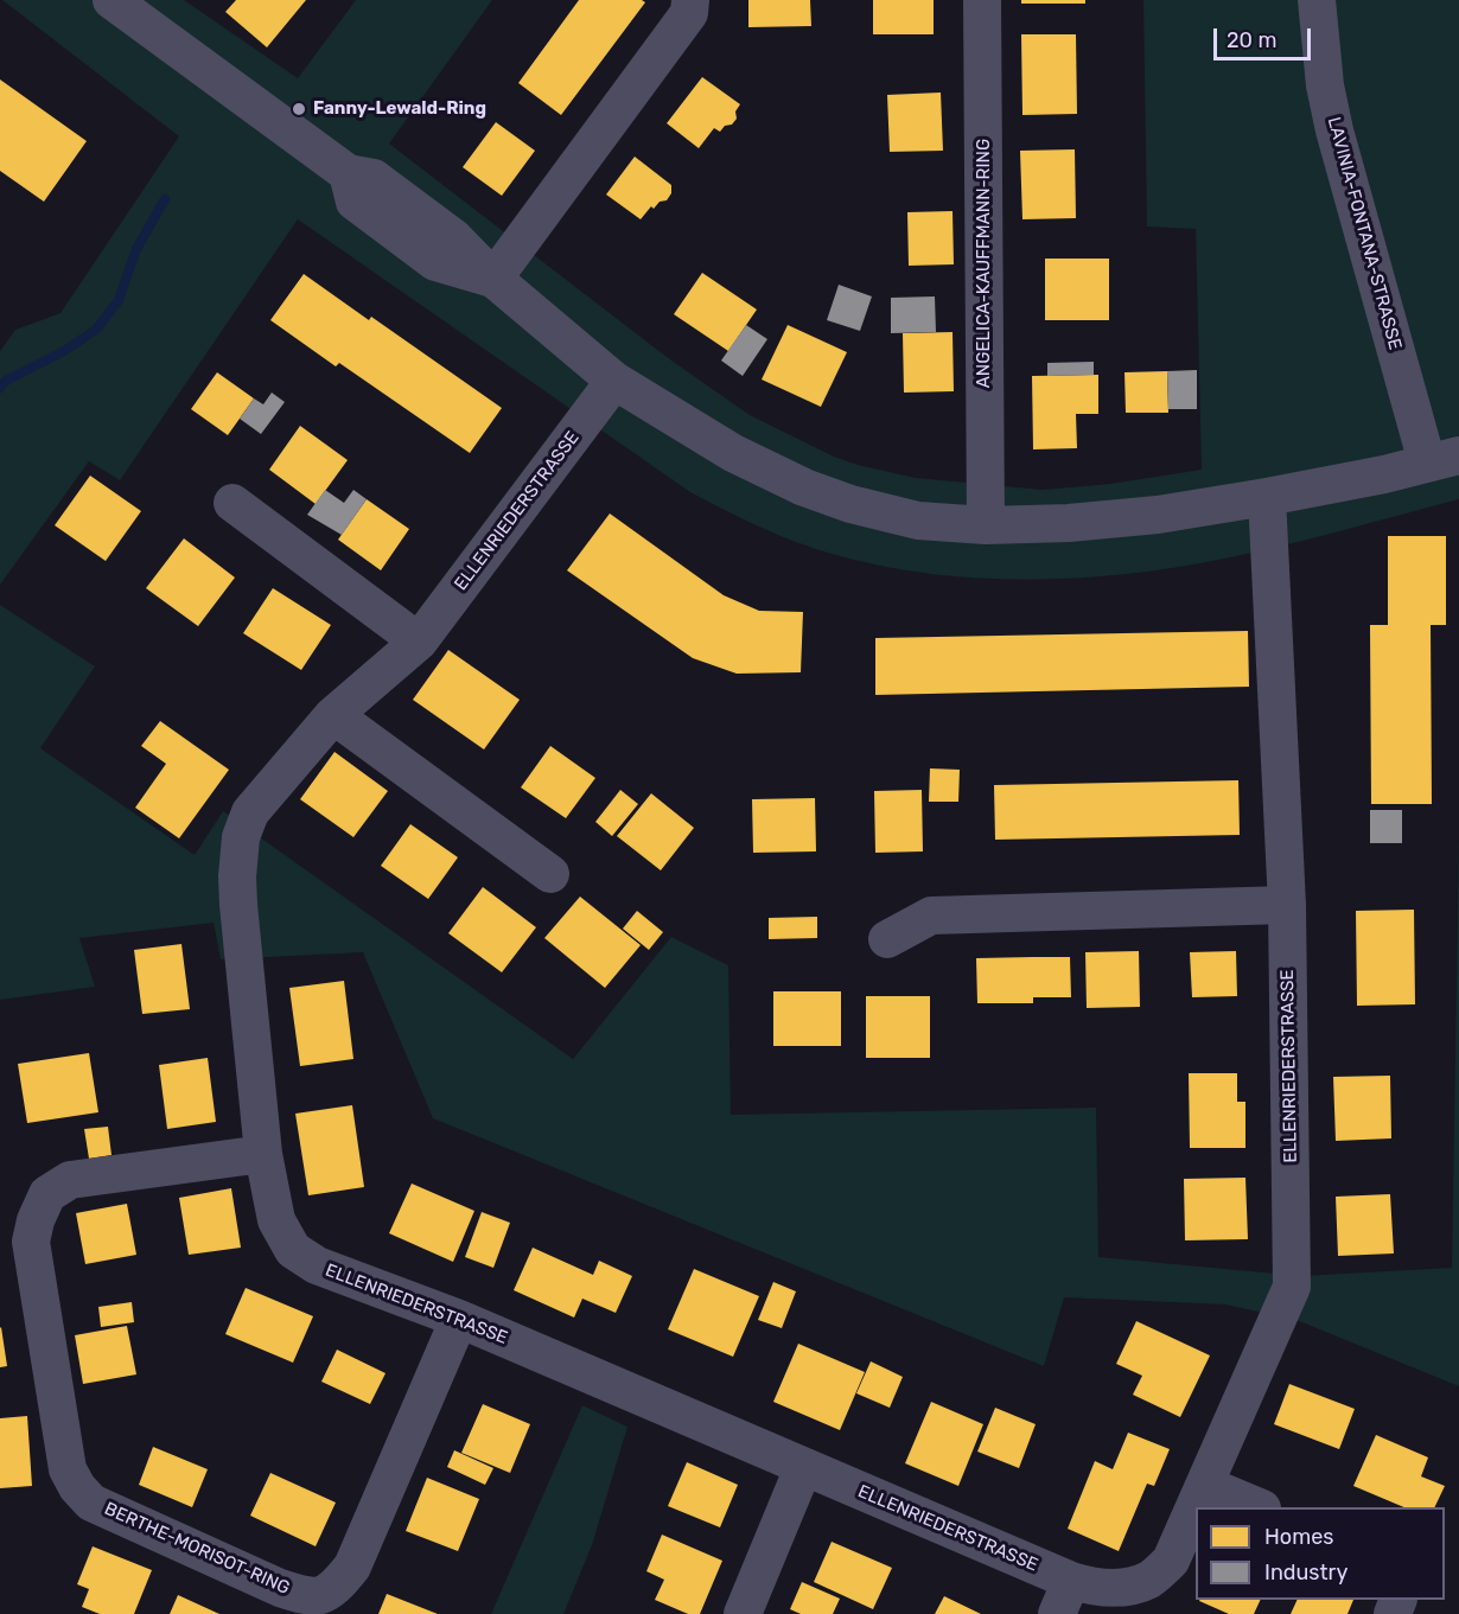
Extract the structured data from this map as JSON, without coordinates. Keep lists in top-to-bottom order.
{
  "streets": {
    "street": [
      "LAVINIA-FONTANA-STRASSE",
      "ANGELICA-KAUFFMANN-RING",
      "ELLENRIEDERSTRASSE",
      "BERTHE-MORISOT-RING"
    ]
  },
  "crossings": [
    ["ELLENRIEDERSTRASSE", "BERTHE-MORISOT-RING"]
  ],
  "places": ["Fanny-Lewald-Ring"],
  "legend": ["Homes", "Industry"],
  "scale_bar": "20 m"
}
